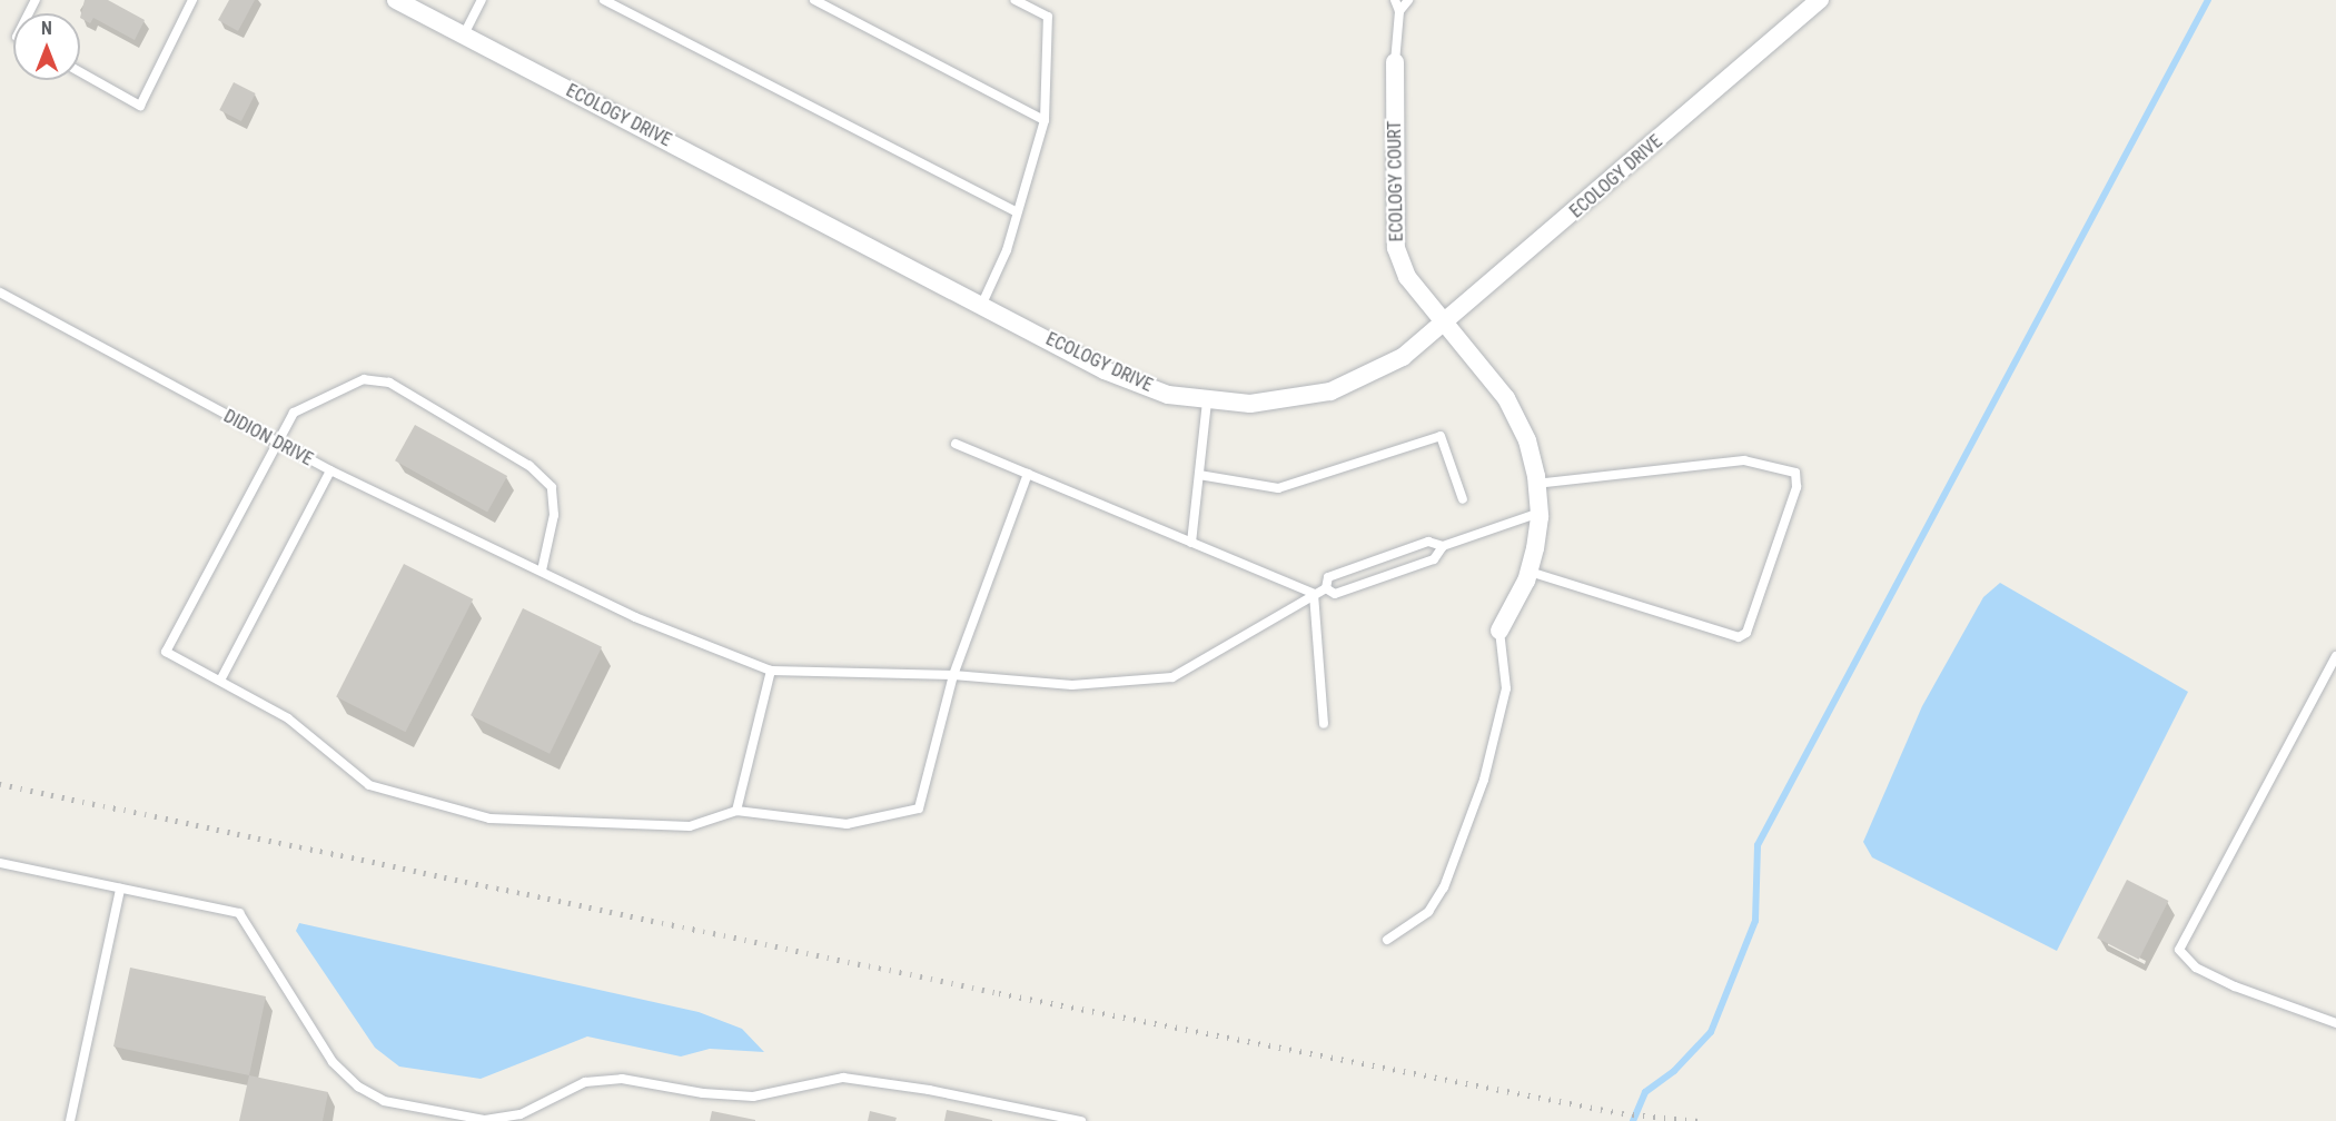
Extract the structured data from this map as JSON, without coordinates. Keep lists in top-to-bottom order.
{
  "streets": {
    "street": ["ECOLOGY DRIVE", "ECOLOGY COURT"],
    "lane": ["DIDION DRIVE"]
  },
  "crossings": [
    ["ECOLOGY DRIVE", "ECOLOGY COURT"]
  ],
  "north": "top"
}
